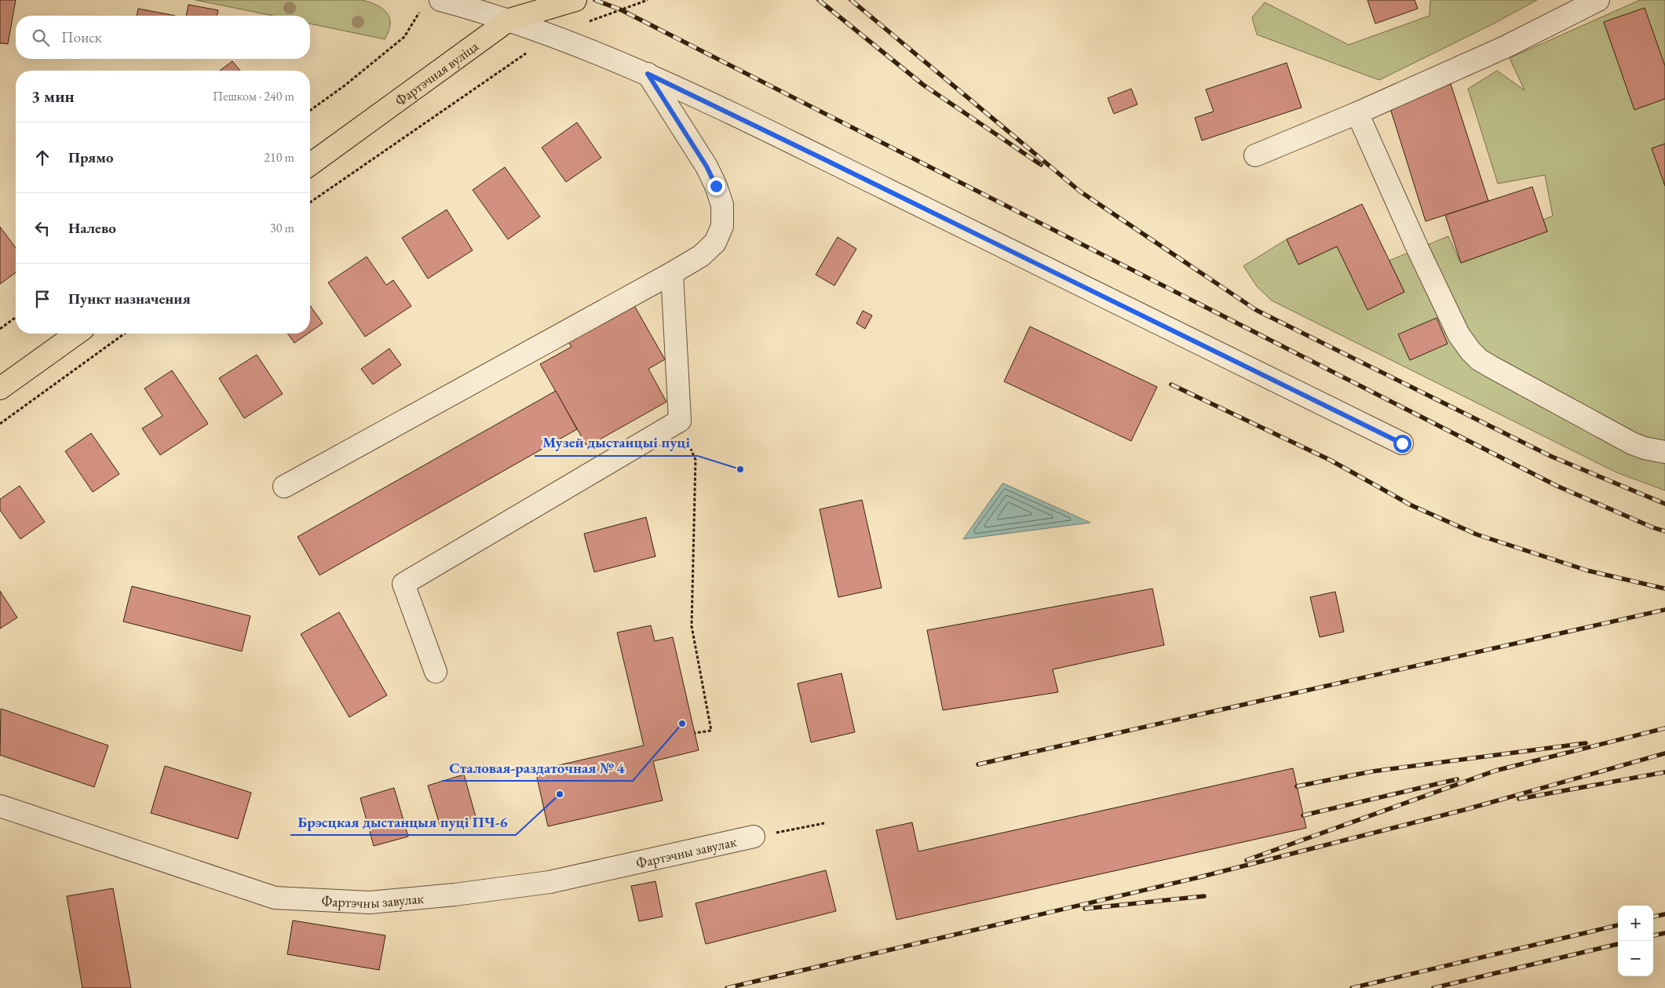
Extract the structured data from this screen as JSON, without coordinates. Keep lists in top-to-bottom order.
{
  "streets": {
    "main road": ["Фартэчная вуліца"],
    "street": ["Фартэчны завулак"]
  },
  "places": ["Музей дыстанцыі пуці", "Сталовая-раздаточная № 4", "Брэсцкая дыстанцыя пуці ПЧ-6"],
  "page": {
    "search": "Поиск",
    "heading": ["3 мин", "Пешком · 240 m"],
    "list": [
      ["Прямо", "210 m"],
      ["Налево", "30 m"],
      "Пункт назначения"
    ],
    "map_buttons": ["+", "−"]
  }
}
